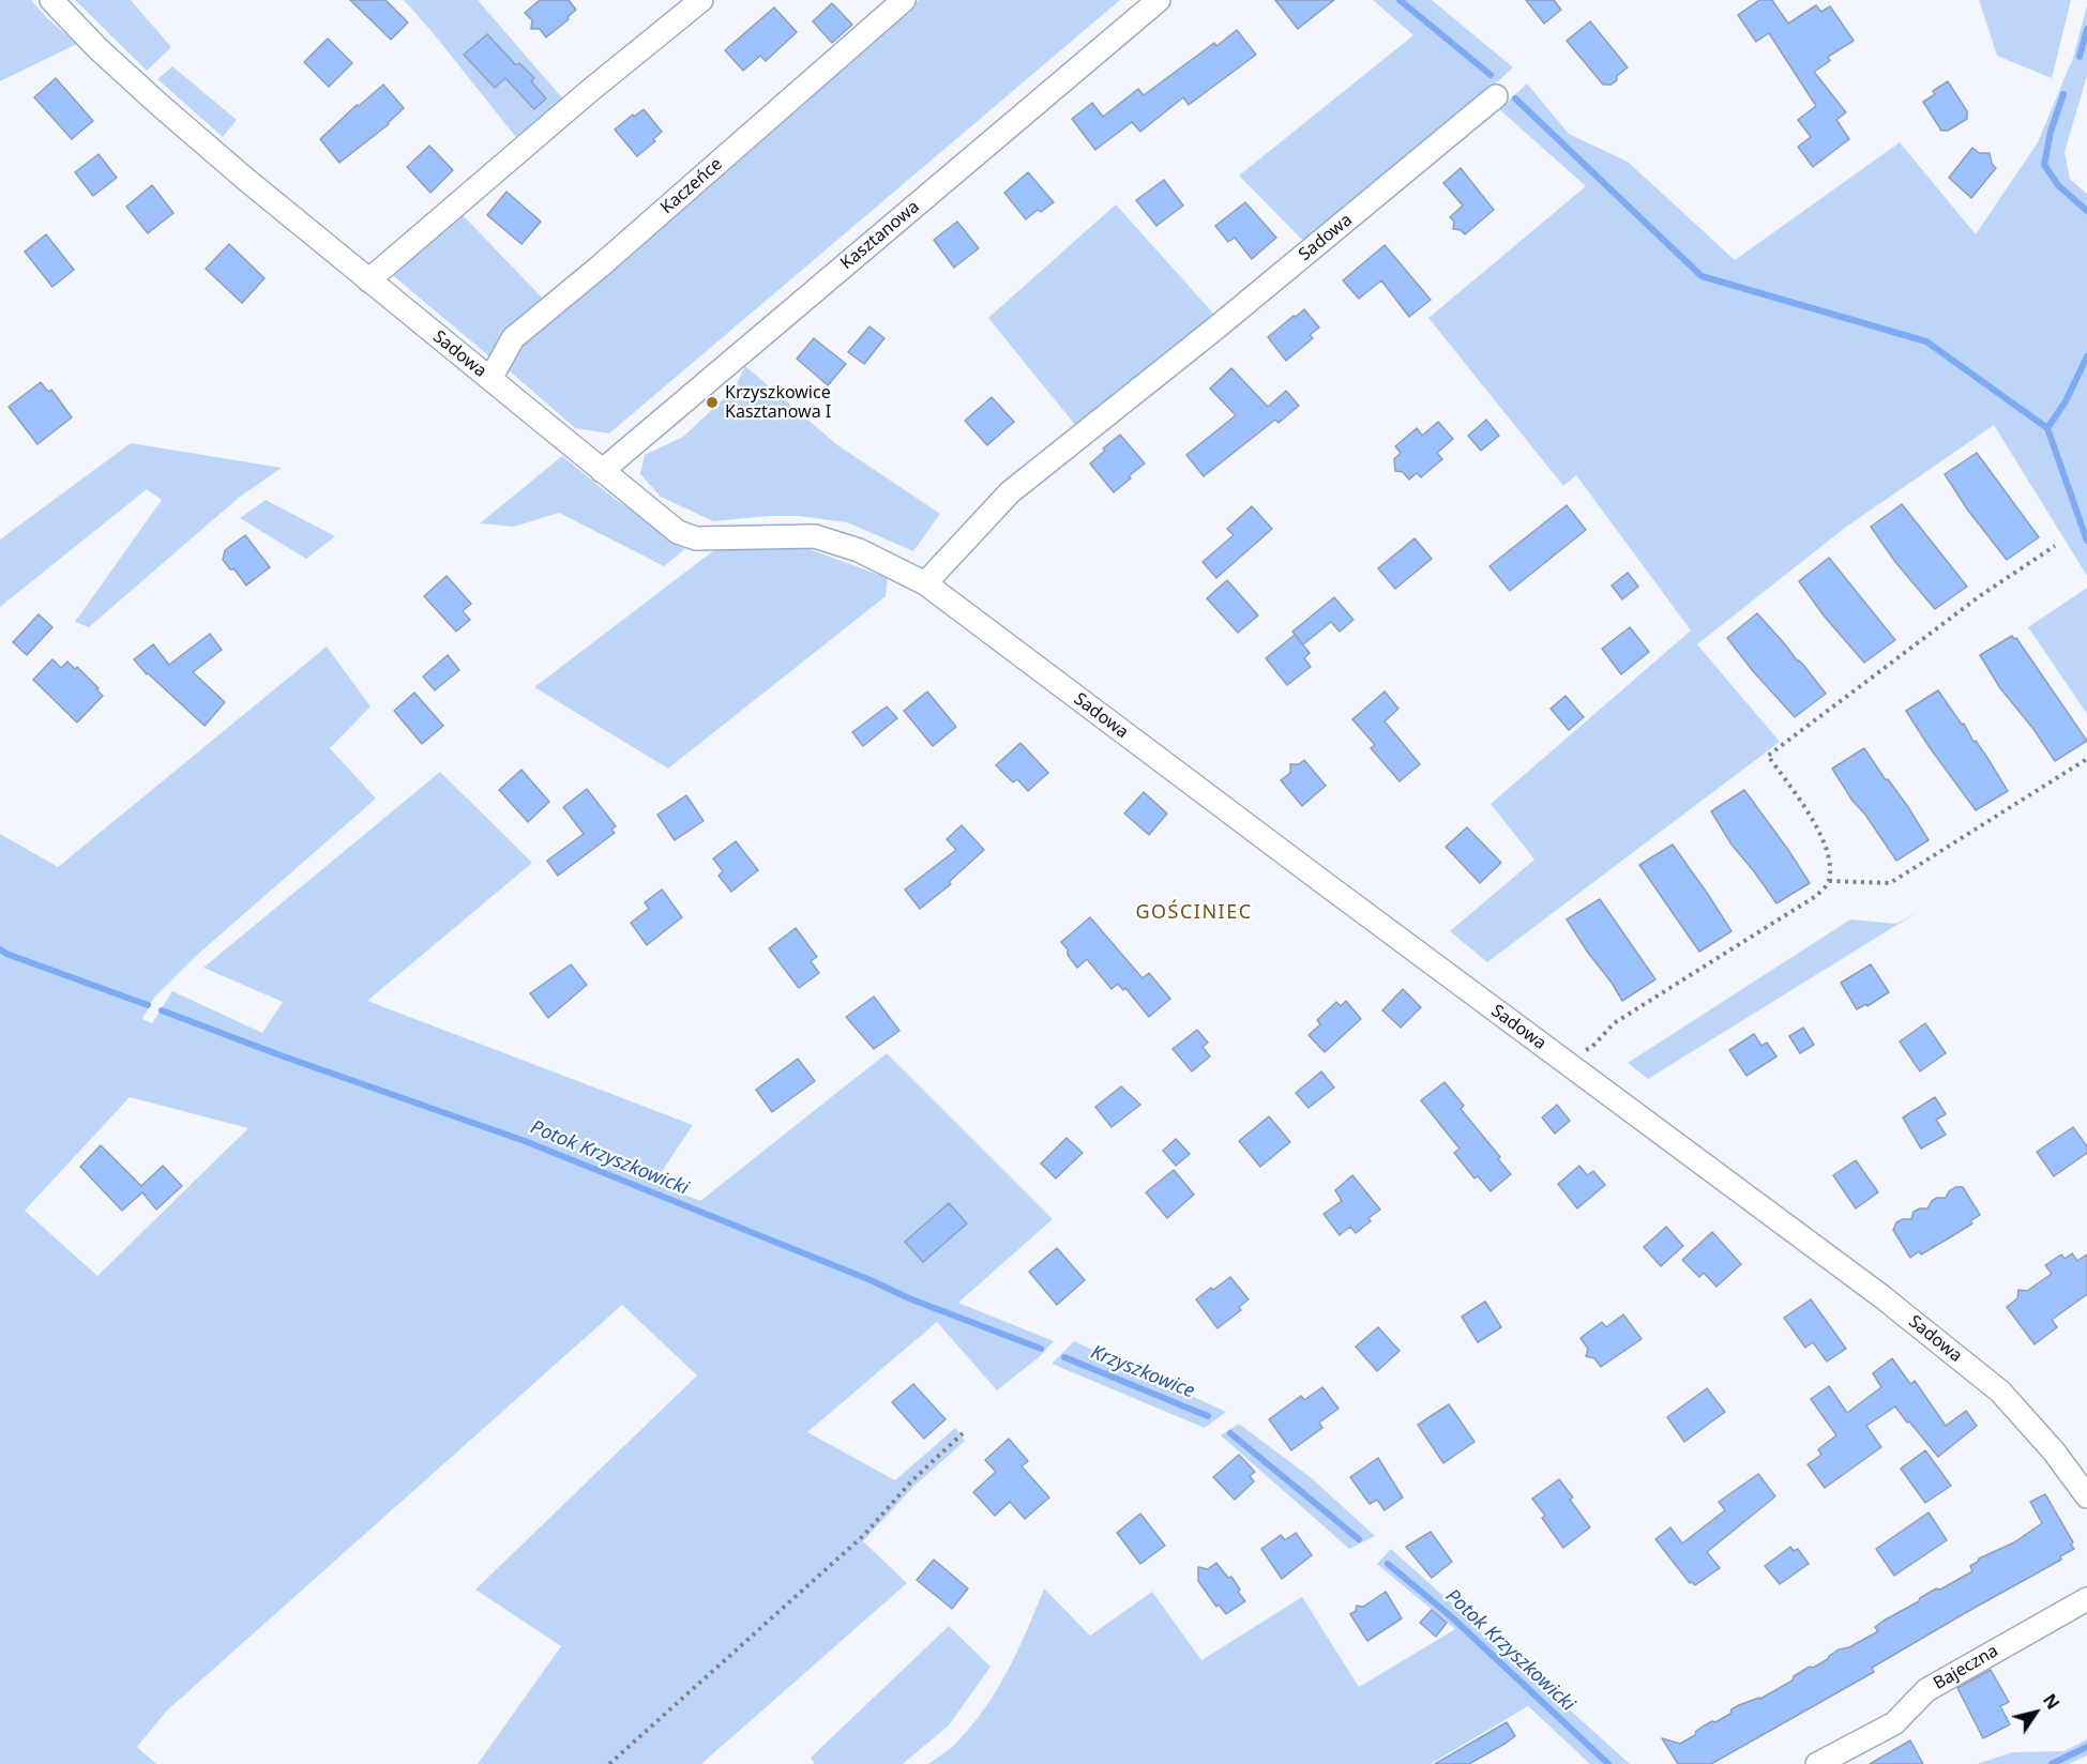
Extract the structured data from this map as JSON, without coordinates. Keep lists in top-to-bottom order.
{
  "streets": {
    "street": [
      "Kaczeńce",
      "Kasztanowa",
      "Sadowa",
      "Bajeczna"
    ]
  },
  "crossings": [
    ["Kaczeńce", "Sadowa"],
    ["Kasztanowa", "Sadowa"]
  ],
  "districts": ["GOŚCINIEC"],
  "water": ["Potok Krzyszkowicki", "Krzyszkowice"],
  "places": ["Krzyszkowice Kasztanowa I"],
  "north": "top right"
}
